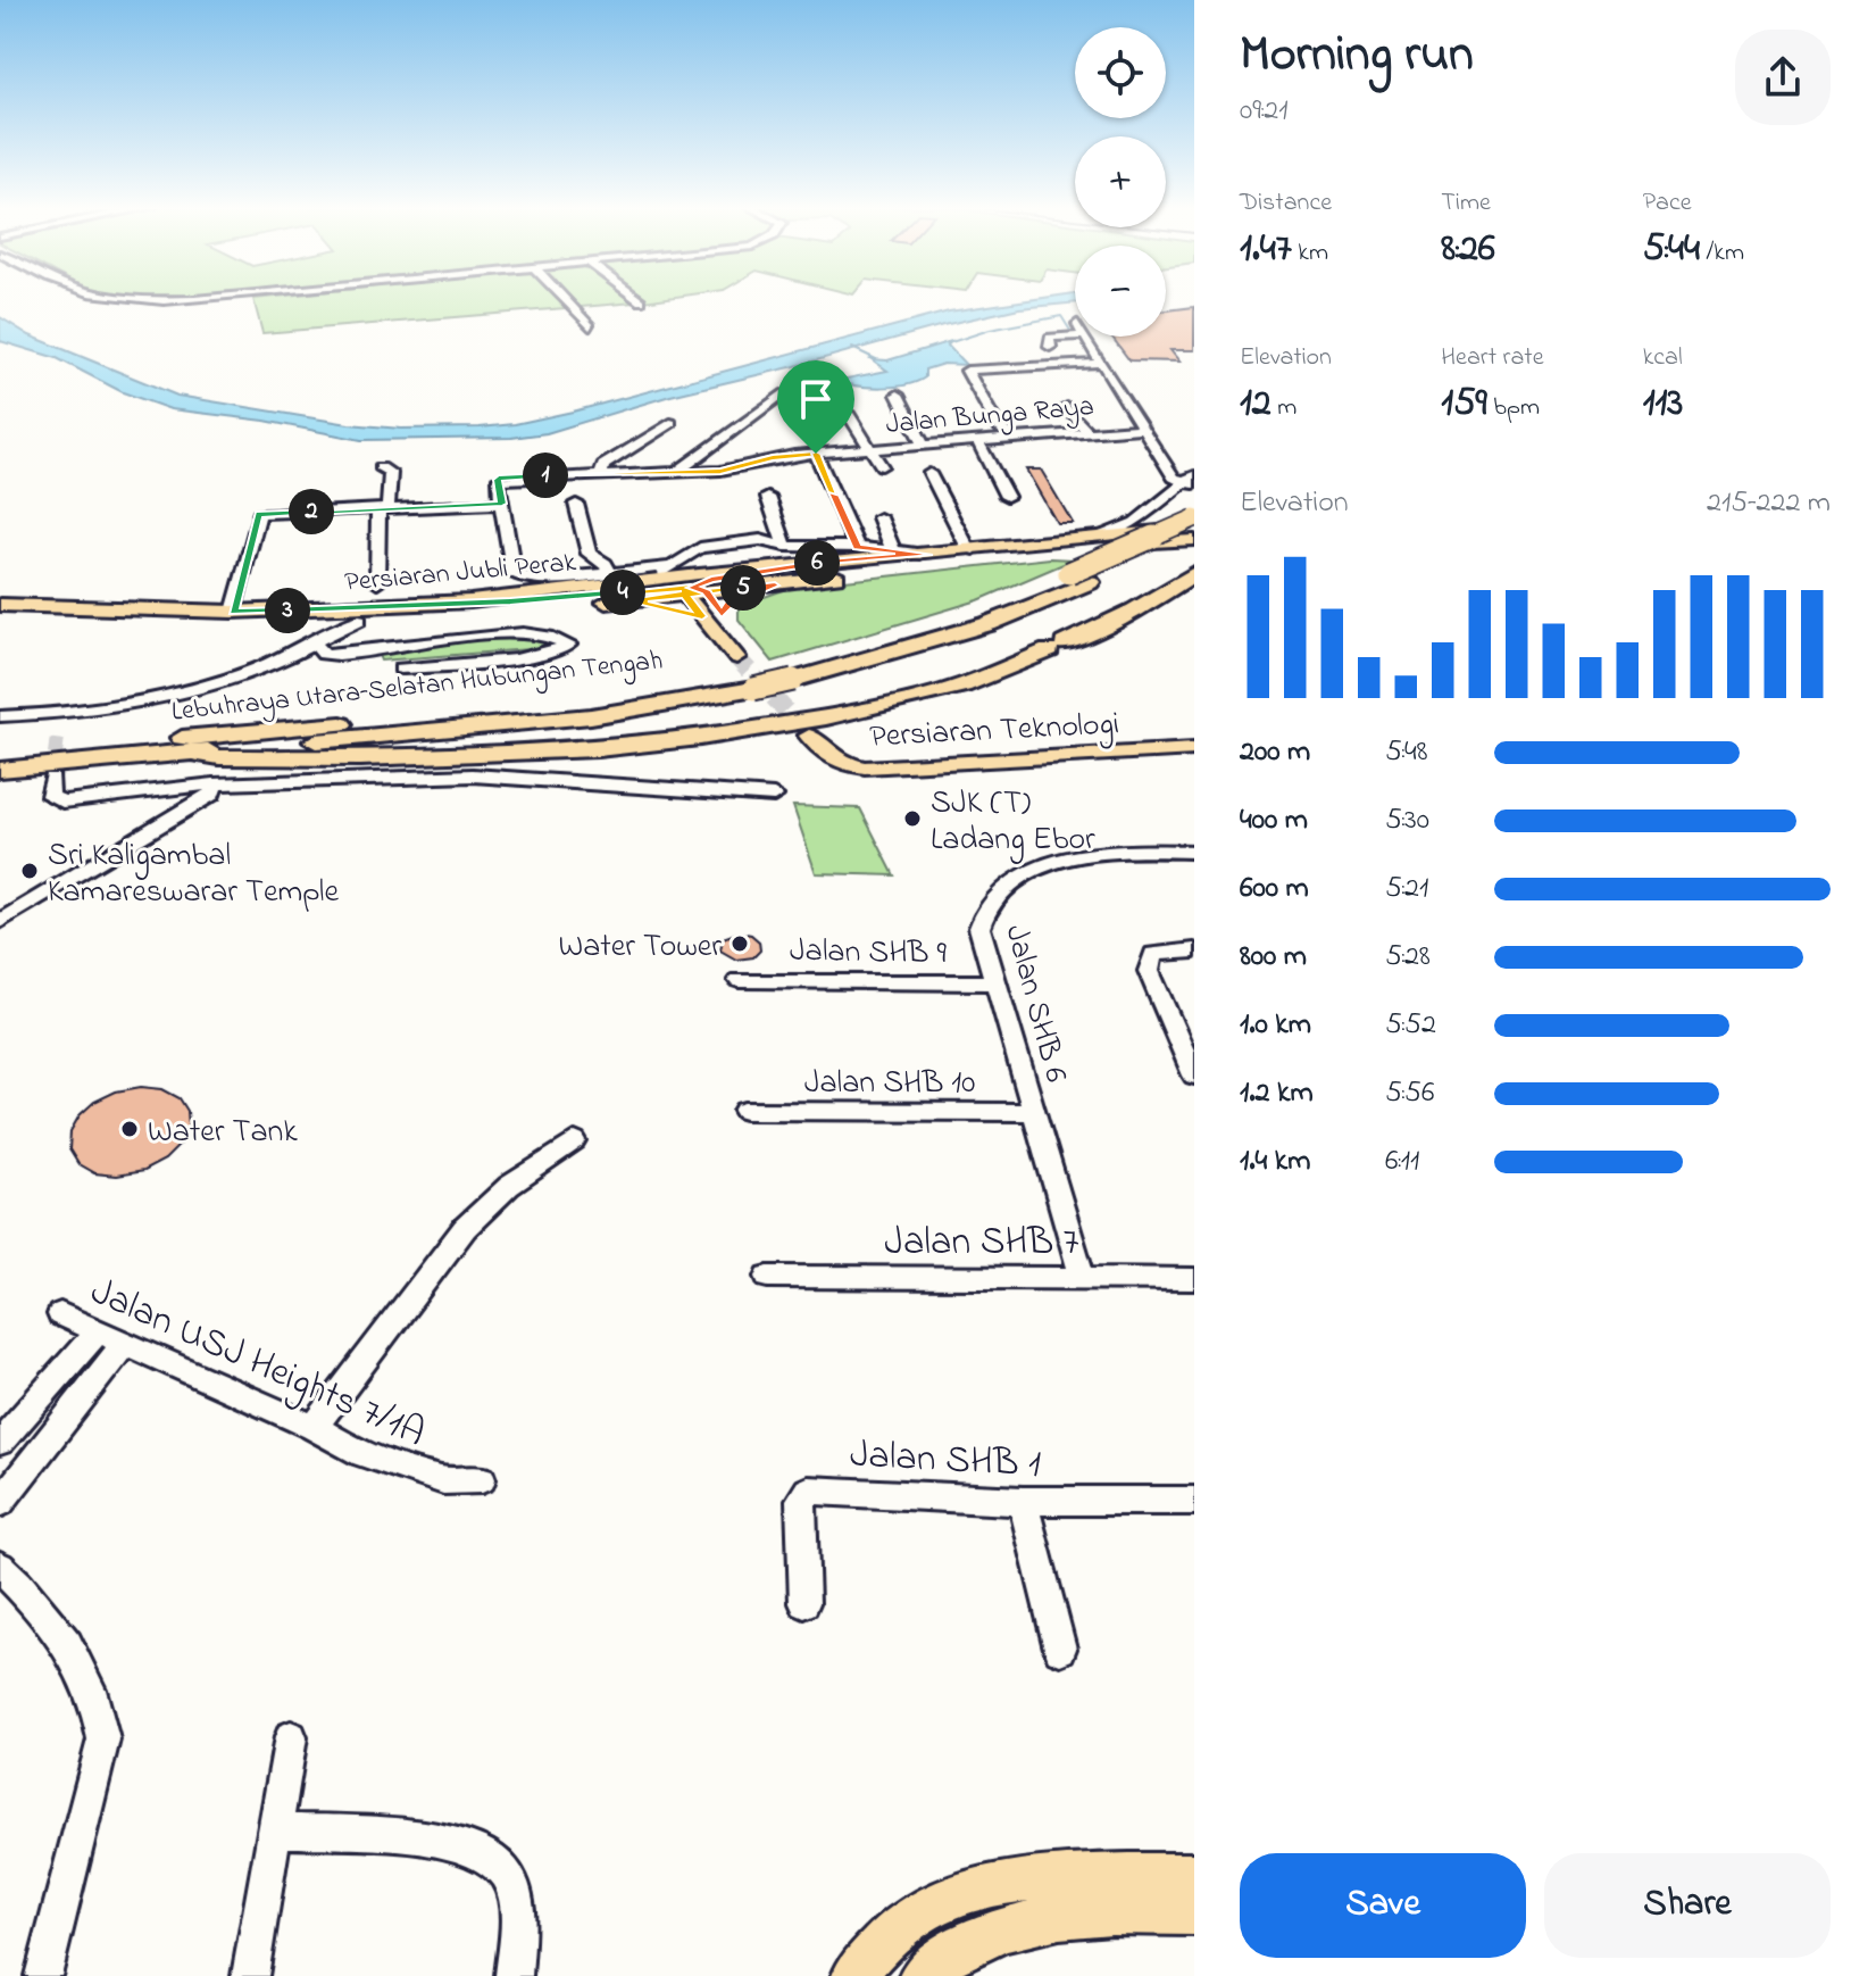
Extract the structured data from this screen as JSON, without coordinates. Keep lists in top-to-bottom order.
{
  "streets": {
    "highway": ["Lebuhraya Utara–Selatan Hubungan Tengah"],
    "main road": ["Persiaran Jubli Perak", "Persiaran Teknologi"],
    "street": [
      "Jalan Bunga Raya",
      "Jalan SHB 9",
      "Jalan SHB 6",
      "Jalan SHB 10",
      "Jalan SHB 7",
      "Jalan USJ Heights 7/1A",
      "Jalan SHB 1"
    ]
  },
  "crossings": [
    ["Persiaran Jubli Perak", "Lebuhraya Utara–Selatan Hubungan Tengah"],
    ["Jalan SHB 9", "Jalan SHB 6"],
    ["Jalan SHB 6", "Jalan SHB 10"],
    ["Jalan SHB 6", "Jalan SHB 7"]
  ],
  "places": [
    "SJK (T) Ladang Ebor",
    "Sri Kaligambal Kamareswarar Temple",
    "Water Tower",
    "Water Tank"
  ],
  "page": {
    "heading": ["Morning run", "09:21"],
    "map_buttons": ["+", "−"],
    "stats": [
      ["Distance", "1.47 km"],
      ["Time", "8:26"],
      ["Pace", "5:44 /km"],
      ["Elevation", "12 m"],
      ["Heart rate", "159 bpm"],
      ["kcal", "113"]
    ],
    "pins": [
      "1",
      "2",
      "6",
      "5",
      "4",
      "3"
    ],
    "chart": ["Elevation", "215–222 m"],
    "list": [
      {
        "name": "200 m",
        "note": "5:48"
      },
      {
        "name": "400 m",
        "note": "5:30"
      },
      {
        "name": "600 m",
        "note": "5:21"
      },
      {
        "name": "800 m",
        "note": "5:28"
      },
      {
        "name": "1.0 km",
        "note": "5:52"
      },
      {
        "name": "1.2 km",
        "note": "5:56"
      },
      {
        "name": "1.4 km",
        "note": "6:11"
      }
    ],
    "buttons": ["Save", "Share"]
  }
}
